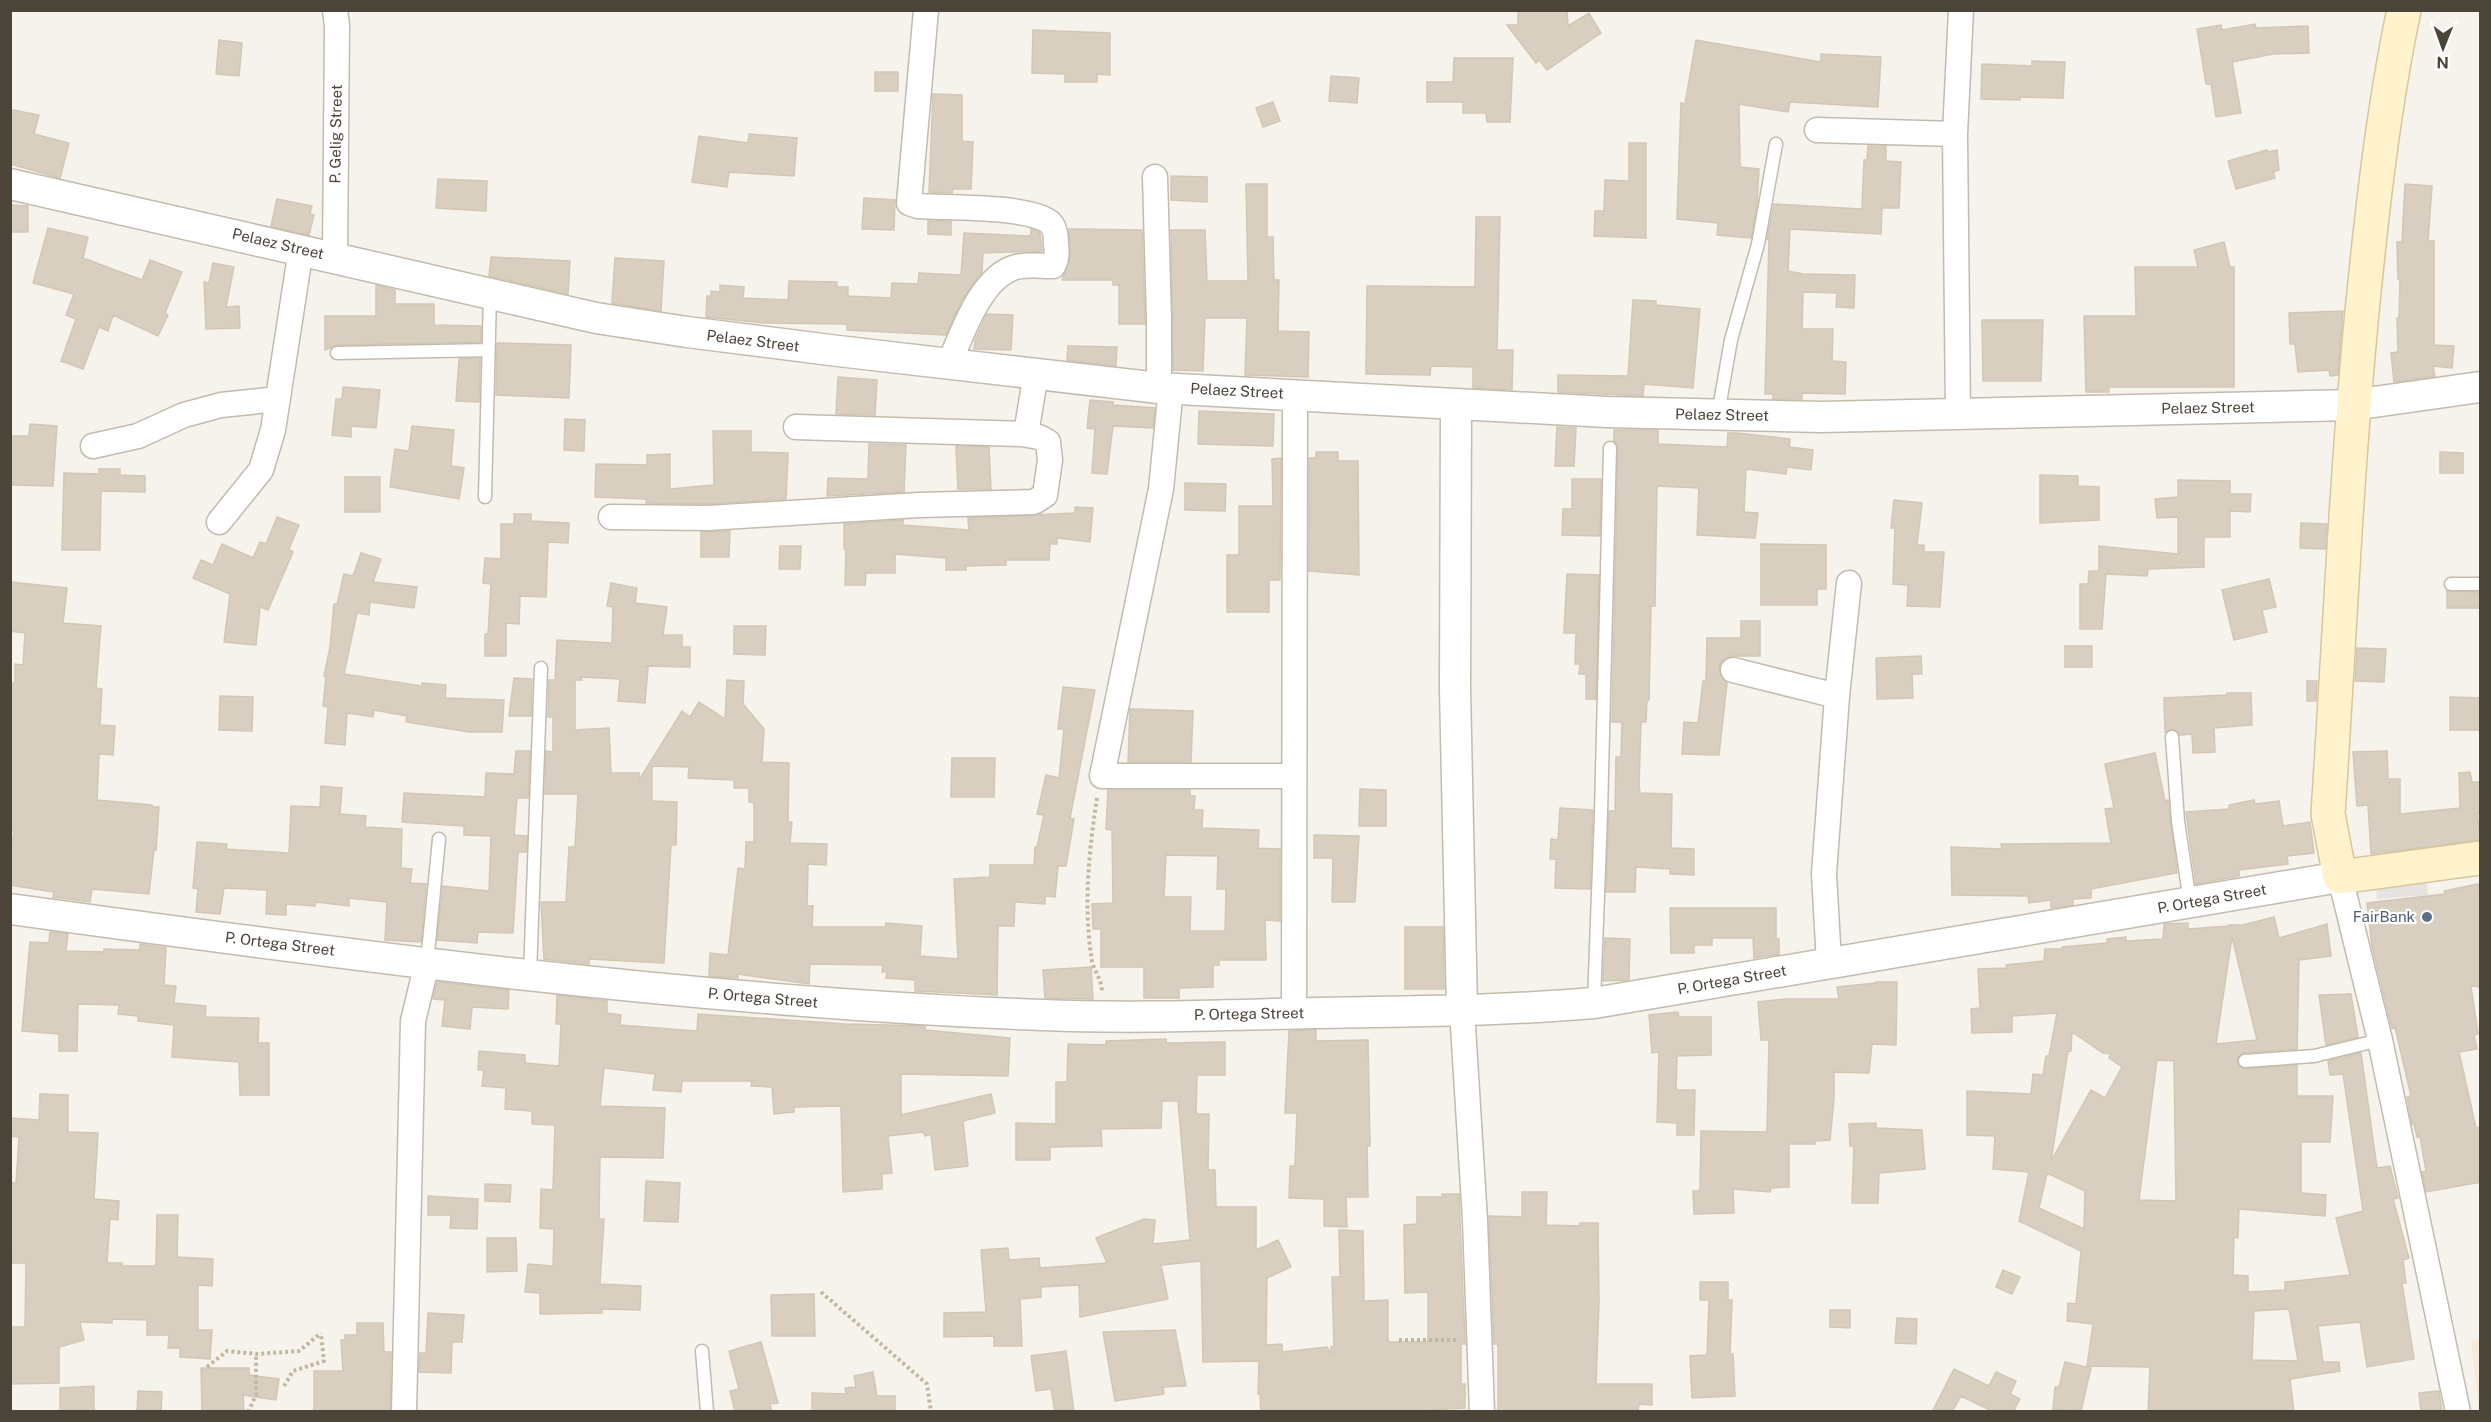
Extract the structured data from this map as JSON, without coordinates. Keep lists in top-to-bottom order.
{
  "streets": {
    "main road": ["P. Ortega Street"],
    "street": ["P. Gelig Street", "Pelaez Street"]
  },
  "crossings": [
    ["P. Gelig Street", "Pelaez Street"]
  ],
  "places": ["FairBank"],
  "north": "bottom"
}
